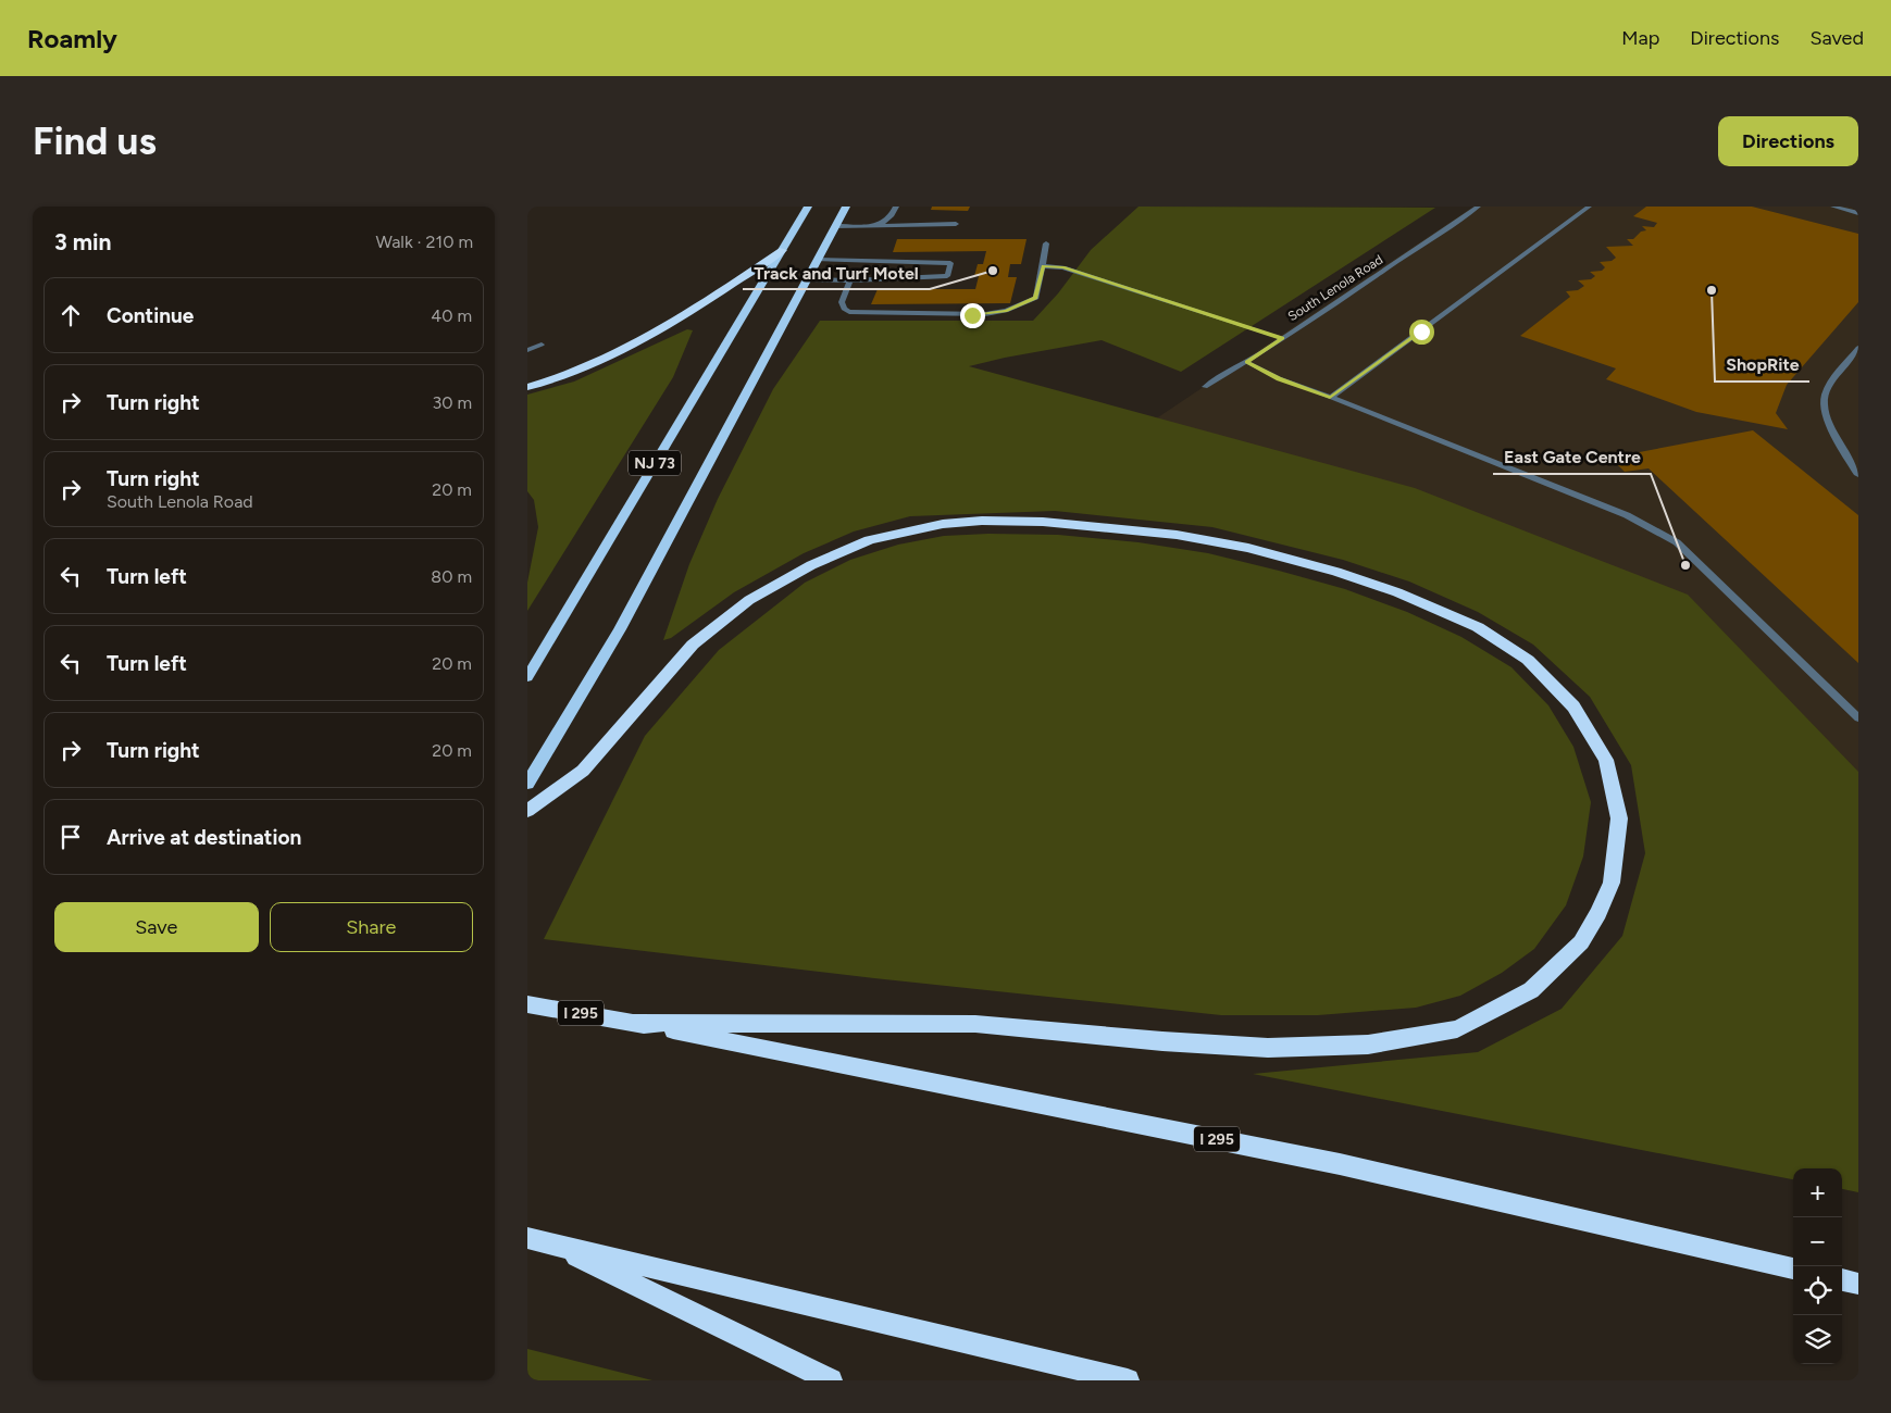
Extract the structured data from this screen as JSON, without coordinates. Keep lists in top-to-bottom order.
{
  "streets": {
    "highway": ["NJ 73", "I 295"],
    "street": ["South Lenola Road"]
  },
  "places": ["Track and Turf Motel", "ShopRite", "East Gate Centre"],
  "page": {
    "header": "Roamly",
    "nav": ["Map", "Directions", "Saved"],
    "buttons": [
      "Directions",
      ["Save", "Share"]
    ],
    "title": "Find us",
    "heading": ["3 min", "Walk · 210 m"],
    "list": [
      ["Continue", "40 m"],
      ["Turn right", "30 m"],
      ["Turn right", "South Lenola Road", "20 m"],
      ["Turn left", "80 m"],
      ["Turn left", "20 m"],
      ["Turn right", "20 m"],
      "Arrive at destination"
    ],
    "map_buttons": ["+", "−"]
  }
}
